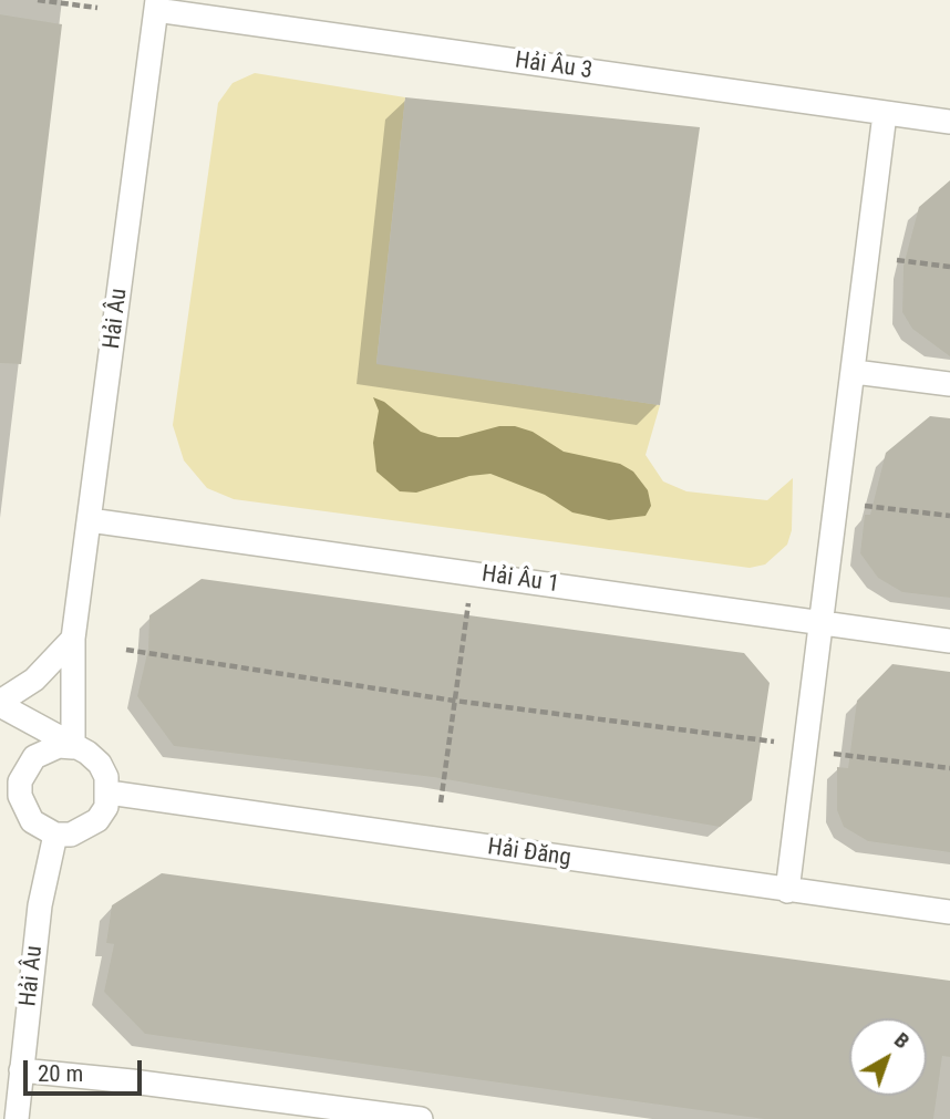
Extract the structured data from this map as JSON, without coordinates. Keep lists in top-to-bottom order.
{
  "streets": {
    "lane": [
      "Hải Âu 3",
      "Hải Âu",
      "Hải Âu 1",
      "Hải Đăng"
    ]
  },
  "crossings": [
    ["Hải Âu 3", "Hải Âu"],
    ["Hải Âu", "Hải Âu 1"],
    ["Hải Âu", "Hải Đăng"]
  ],
  "scale_bar": "20 m",
  "north": "top right"
}
